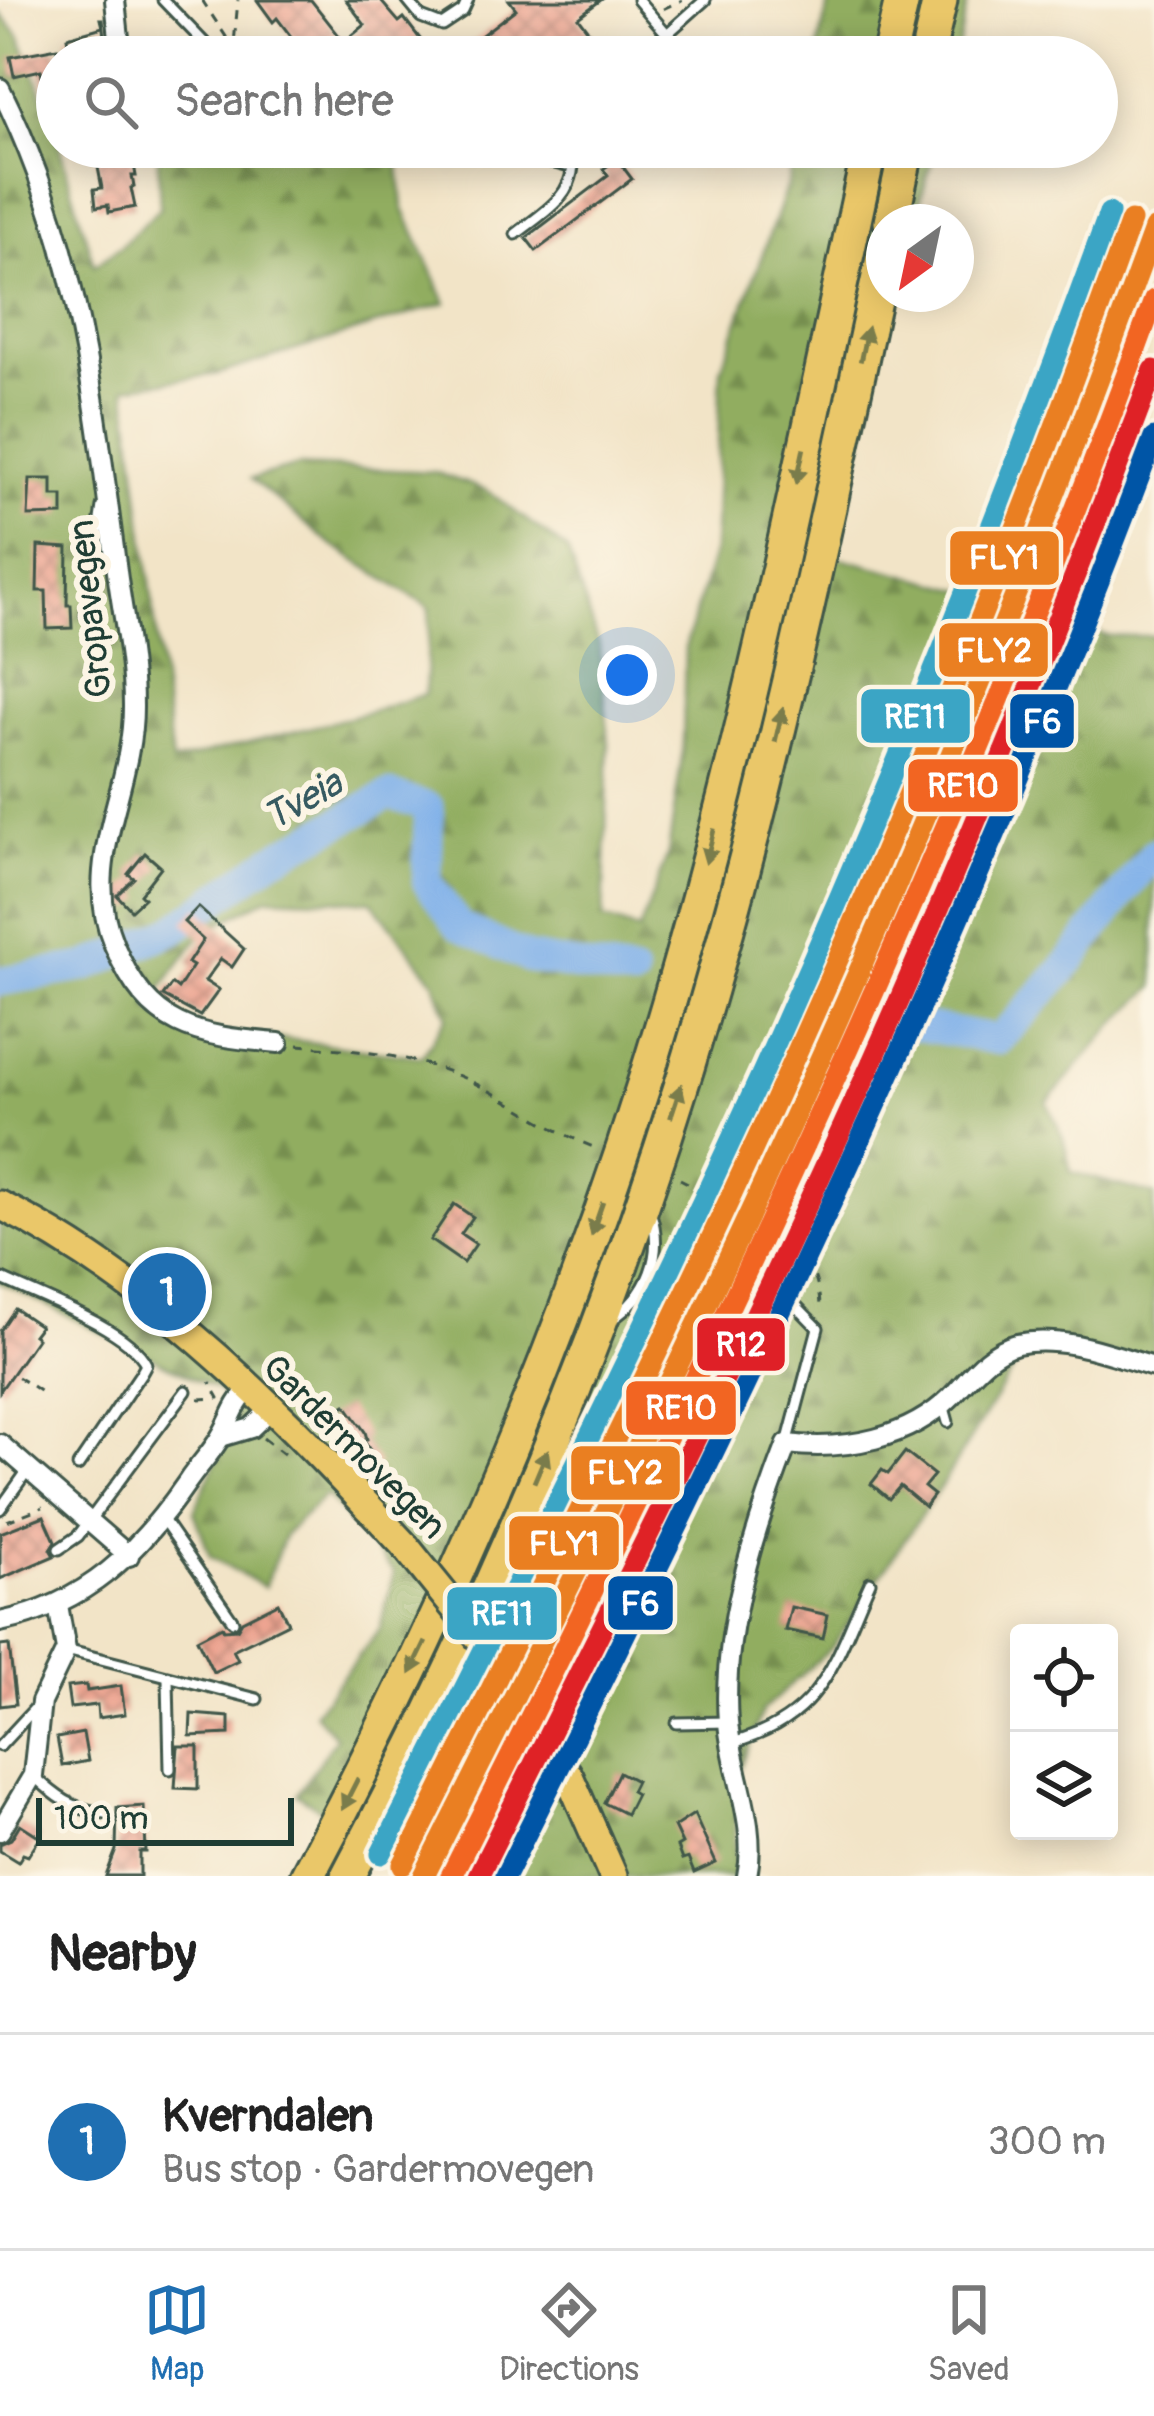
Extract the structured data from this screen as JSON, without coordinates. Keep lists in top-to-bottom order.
{
  "streets": {
    "main road": ["Gardermovegen"],
    "street": ["Gropavegen"]
  },
  "water": ["Tveia"],
  "lines": [
    "transit line RE11",
    "transit line FLY1",
    "transit line FLY2",
    "transit line RE10",
    "transit line R12",
    "transit line F6"
  ],
  "scale_bar": "100 m",
  "north": "bottom left",
  "page": {
    "search": "Search here",
    "pins": "1",
    "scale": "100 m",
    "heading": "Nearby",
    "list": [
      {
        "mark": "1",
        "name": "Kverndalen",
        "note": "Bus stop · Gardermovegen",
        "value": "300 m"
      }
    ],
    "nav": ["Map", "Directions", "Saved"]
  }
}
